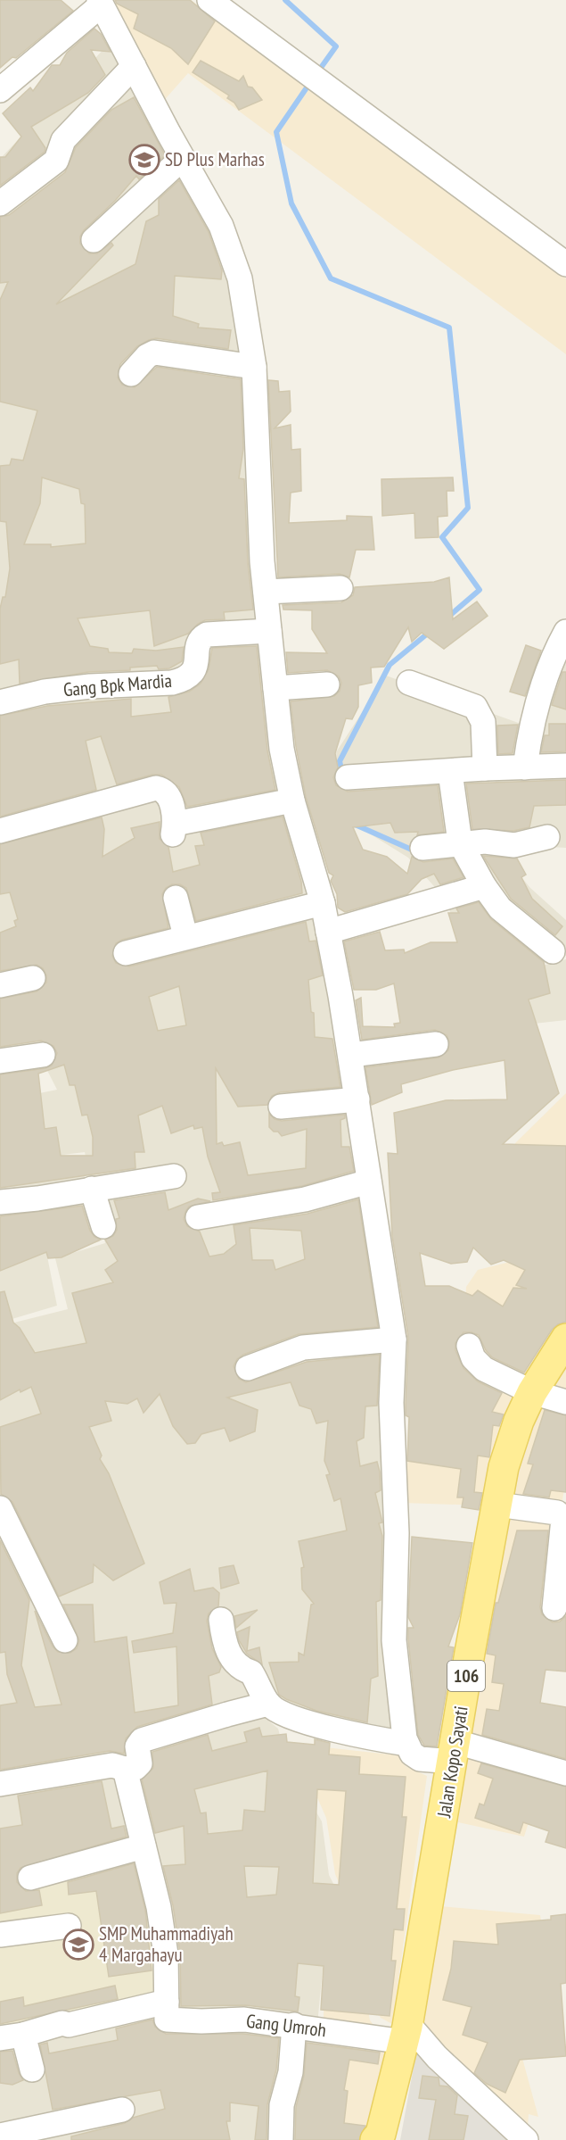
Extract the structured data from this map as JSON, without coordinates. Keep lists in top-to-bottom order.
{
  "streets": {
    "main road": ["106", "Jalan Kopo Sayati"],
    "street": ["Gang Bpk Mardia", "Gang Umroh"]
  },
  "crossings": [
    ["Jalan Kopo Sayati", "Gang Umroh"]
  ],
  "places": {
    "school or university": ["SD Plus Marhas", "SMP Muhammadiyah 4 Margahayu"]
  }
}
